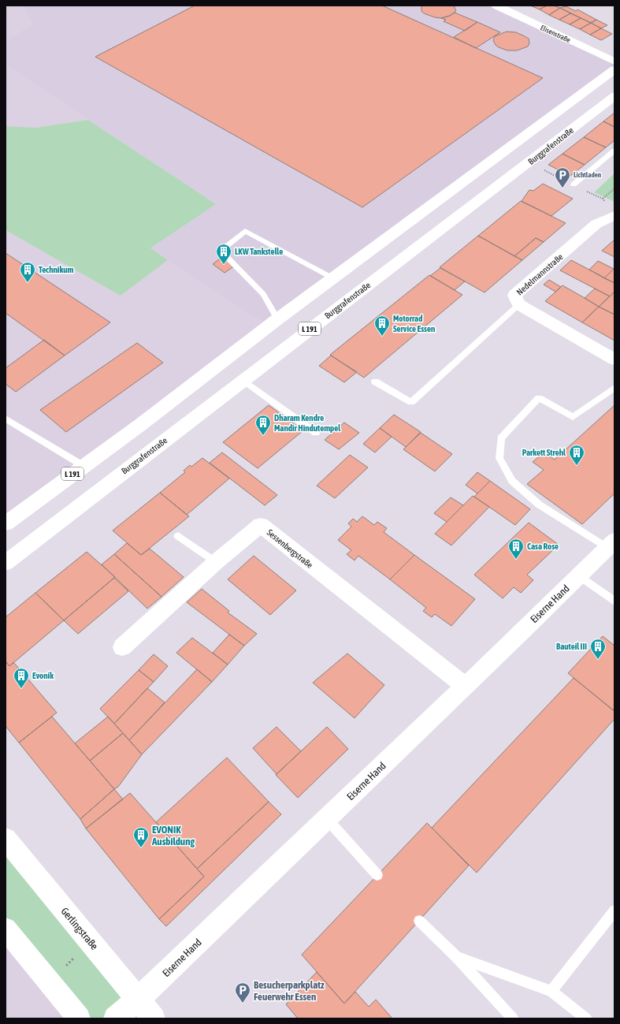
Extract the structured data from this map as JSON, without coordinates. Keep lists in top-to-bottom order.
{
  "streets": {
    "main road": [
      "Elisenstraße",
      "Burggrafenstraße",
      "Nedelmannstraße",
      "L 191",
      "Sessenbergstraße",
      "Eiserne Hand",
      "Gerlingstraße"
    ]
  },
  "crossings": [
    ["Sessenbergstraße", "Eiserne Hand"],
    ["Eiserne Hand", "Gerlingstraße"]
  ],
  "places": {
    "parking": ["Lichtladen", "Besucherparkplatz Feuerwehr Essen"],
    "building": [
      "LKW Tankstelle",
      "Technikum",
      "Motorrad Service Essen",
      "Dharam Kendre Mandir Hindutempel",
      "Parkett Strehl",
      "Casa Rose",
      "Bauteil III",
      "Evonik",
      "EVONIK Ausbildung"
    ]
  }
}
